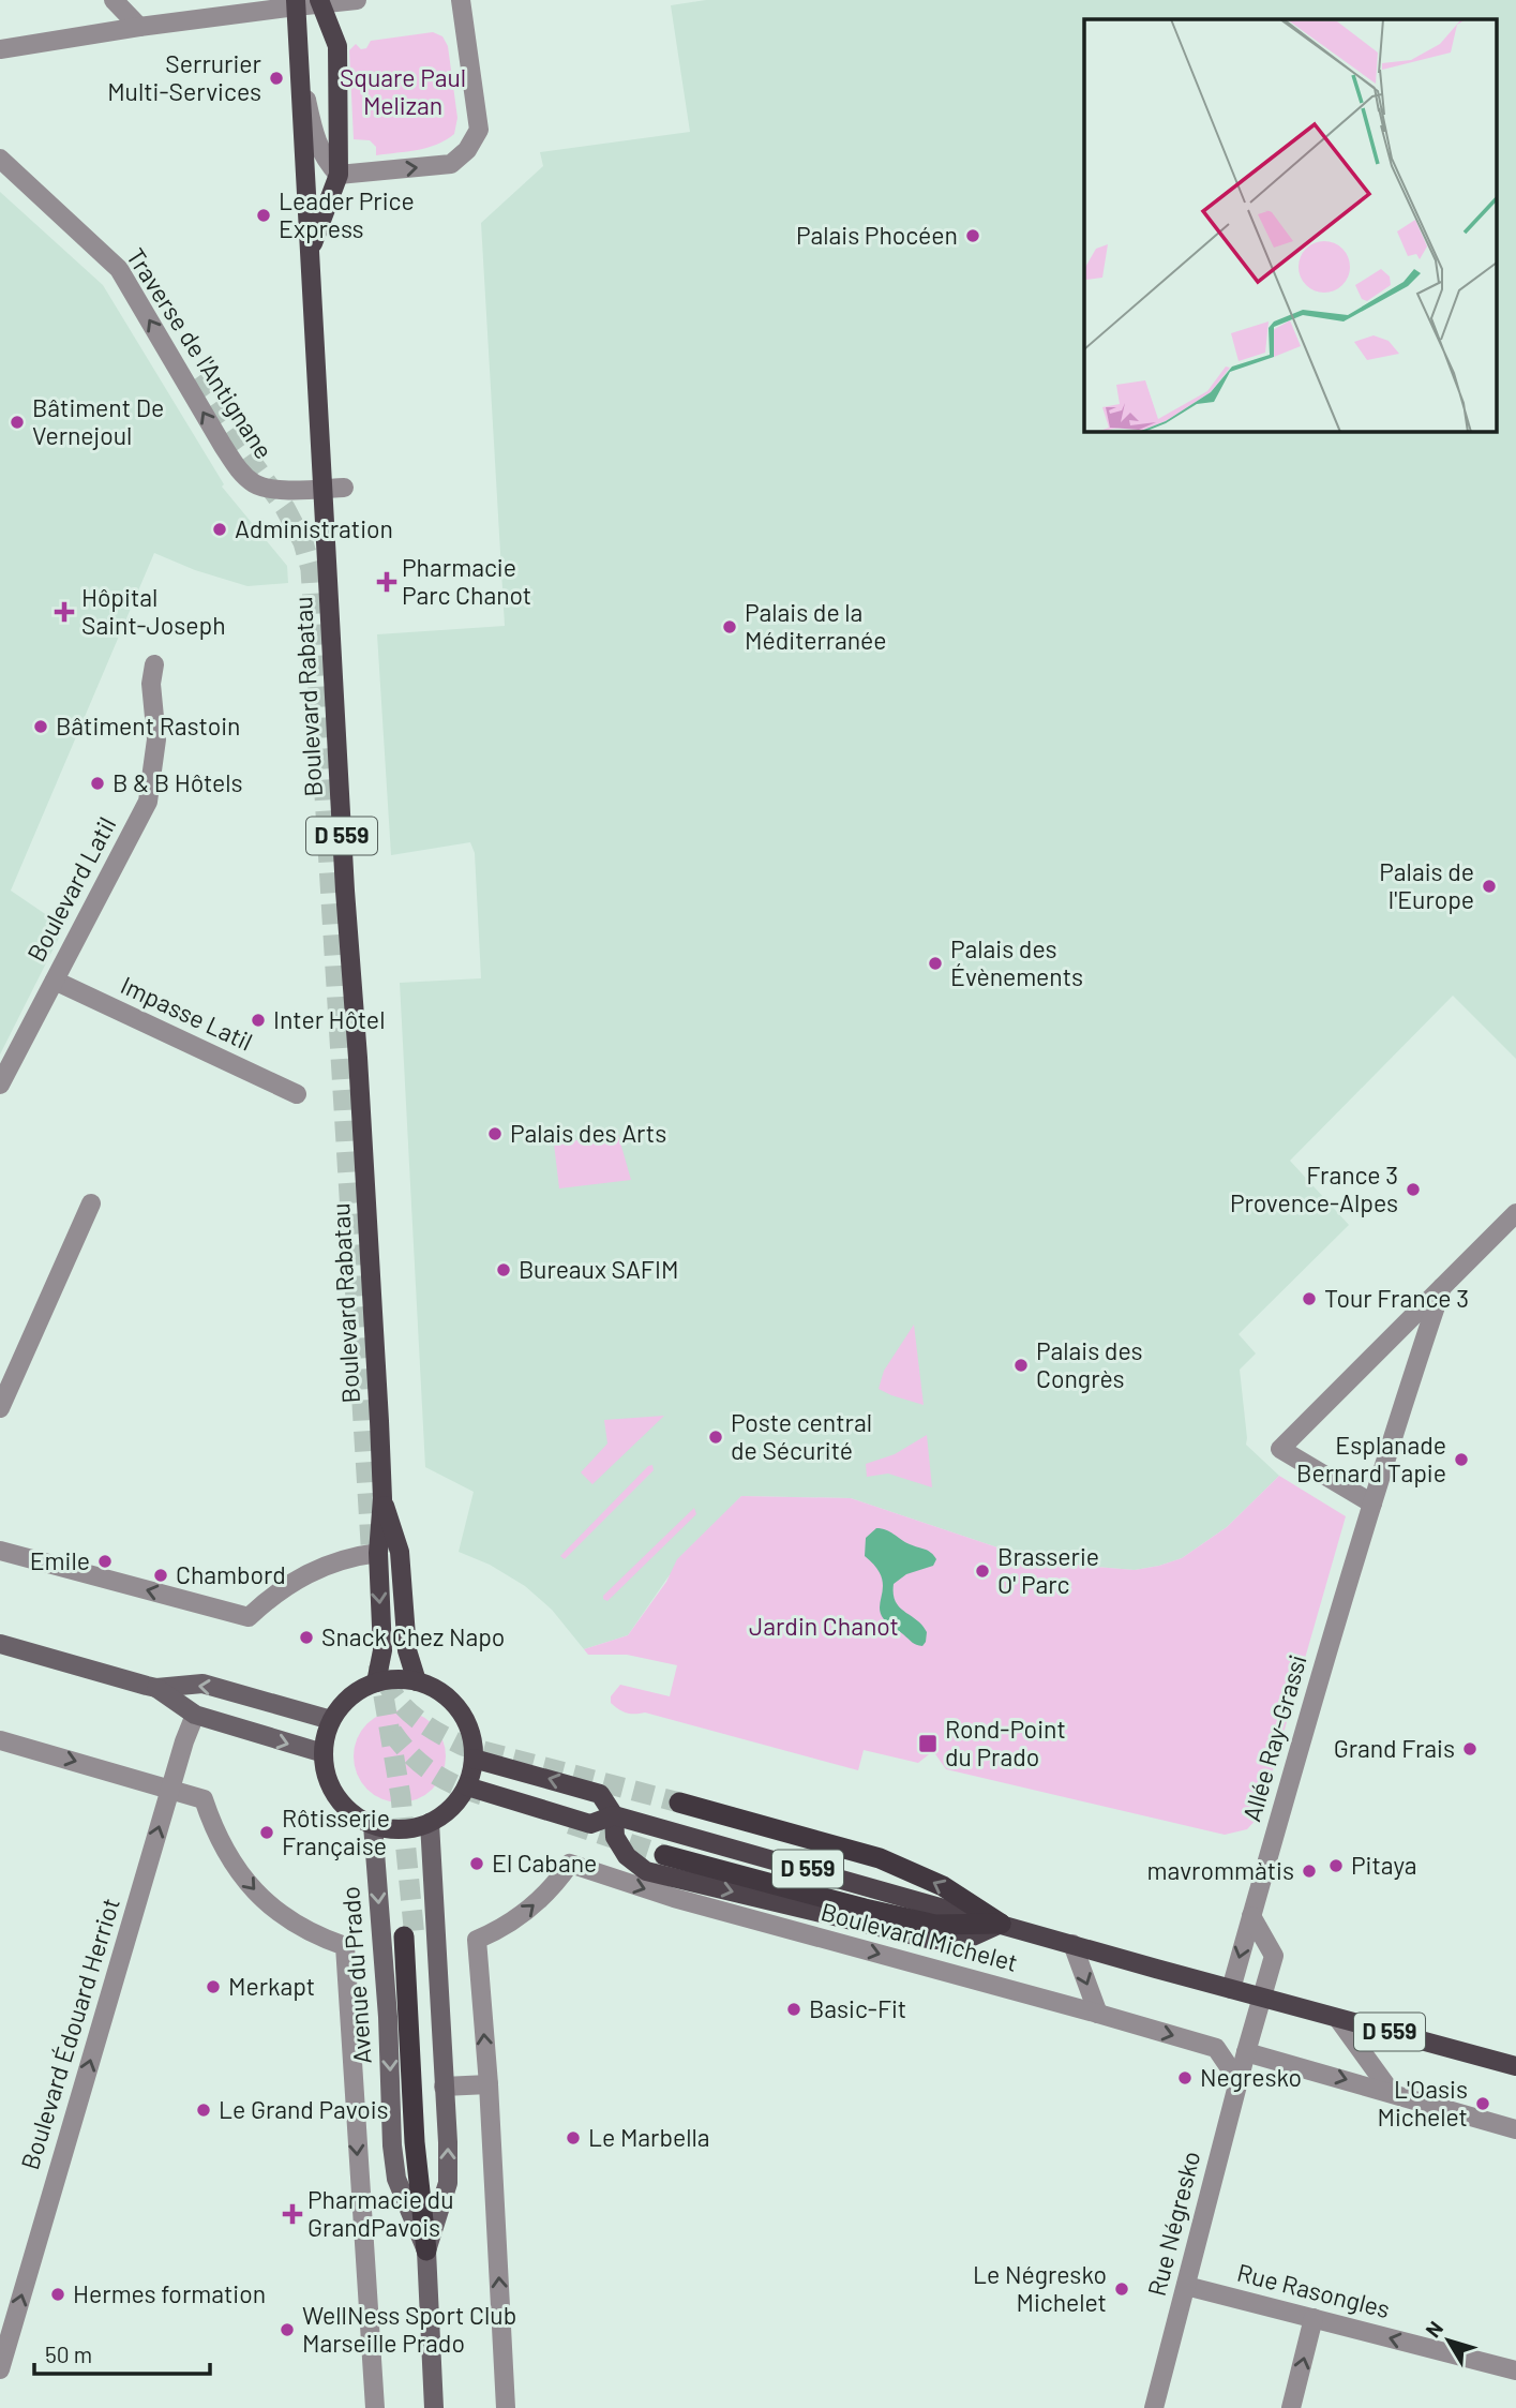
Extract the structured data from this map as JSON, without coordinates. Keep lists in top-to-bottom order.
{
  "streets": {
    "main road": [
      "Boulevard Rabatau",
      "D 559",
      "Boulevard Michelet",
      "Avenue du Prado"
    ],
    "street": [
      "Traverse de l'Antignane",
      "Boulevard Latil",
      "Impasse Latil",
      "Allée Ray-Grassi",
      "Boulevard Édouard Herriot",
      "Rue Négresko",
      "Rue Rasongles"
    ]
  },
  "crossings": [
    ["Traverse de l'Antignane", "Boulevard Rabatau"],
    ["Boulevard Rabatau", "Boulevard Michelet"],
    ["Boulevard Rabatau", "Avenue du Prado"],
    ["Boulevard Latil", "Impasse Latil"],
    ["Allée Ray-Grassi", "Boulevard Michelet"],
    ["Allée Ray-Grassi", "Rue Négresko"],
    ["Boulevard Michelet", "Avenue du Prado"],
    ["Boulevard Michelet", "Rue Négresko"],
    ["Avenue du Prado", "Boulevard Édouard Herriot"],
    ["Rue Négresko", "Rue Rasongles"]
  ],
  "one_way": ["Traverse de l'Antignane", "Boulevard Édouard Herriot", "Rue Rasongles"],
  "parks": ["Square Paul Melizan", "Jardin Chanot"],
  "places": {
    "other": [
      "Serrurier Multi-Services",
      "Leader Price Express",
      "Palais Phocéen",
      "Bâtiment De Vernejoul",
      "Administration",
      "Palais de la Méditerranée",
      "Bâtiment Rastoin",
      "B & B Hôtels",
      "Palais de l'Europe",
      "Palais des Évènements",
      "Inter Hôtel",
      "Palais des Arts",
      "France 3 Provence-Alpes",
      "Bureaux SAFIM",
      "Tour France 3",
      "Palais des Congrès",
      "Poste central de Sécurité",
      "Esplanade Bernard Tapie",
      "Emile",
      "Brasserie O' Parc",
      "Chambord",
      "Snack Chez Napo",
      "Grand Frais",
      "Rôtisserie Française",
      "El Cabane",
      "Pitaya",
      "mavrommàtis",
      "Merkapt",
      "Basic-Fit",
      "Negresko",
      "L'Oasis Michelet",
      "Le Grand Pavois",
      "Le Marbella",
      "Le Négresko Michelet",
      "Hermes formation",
      "WellNess Sport Club Marseille Prado"
    ],
    "health": ["Pharmacie Parc Chanot", "Hôpital Saint-Joseph", "Pharmacie du GrandPavois"],
    "transit": ["Rond-Point du Prado"]
  },
  "scale_bar": "50 m",
  "north": "top left"
}
